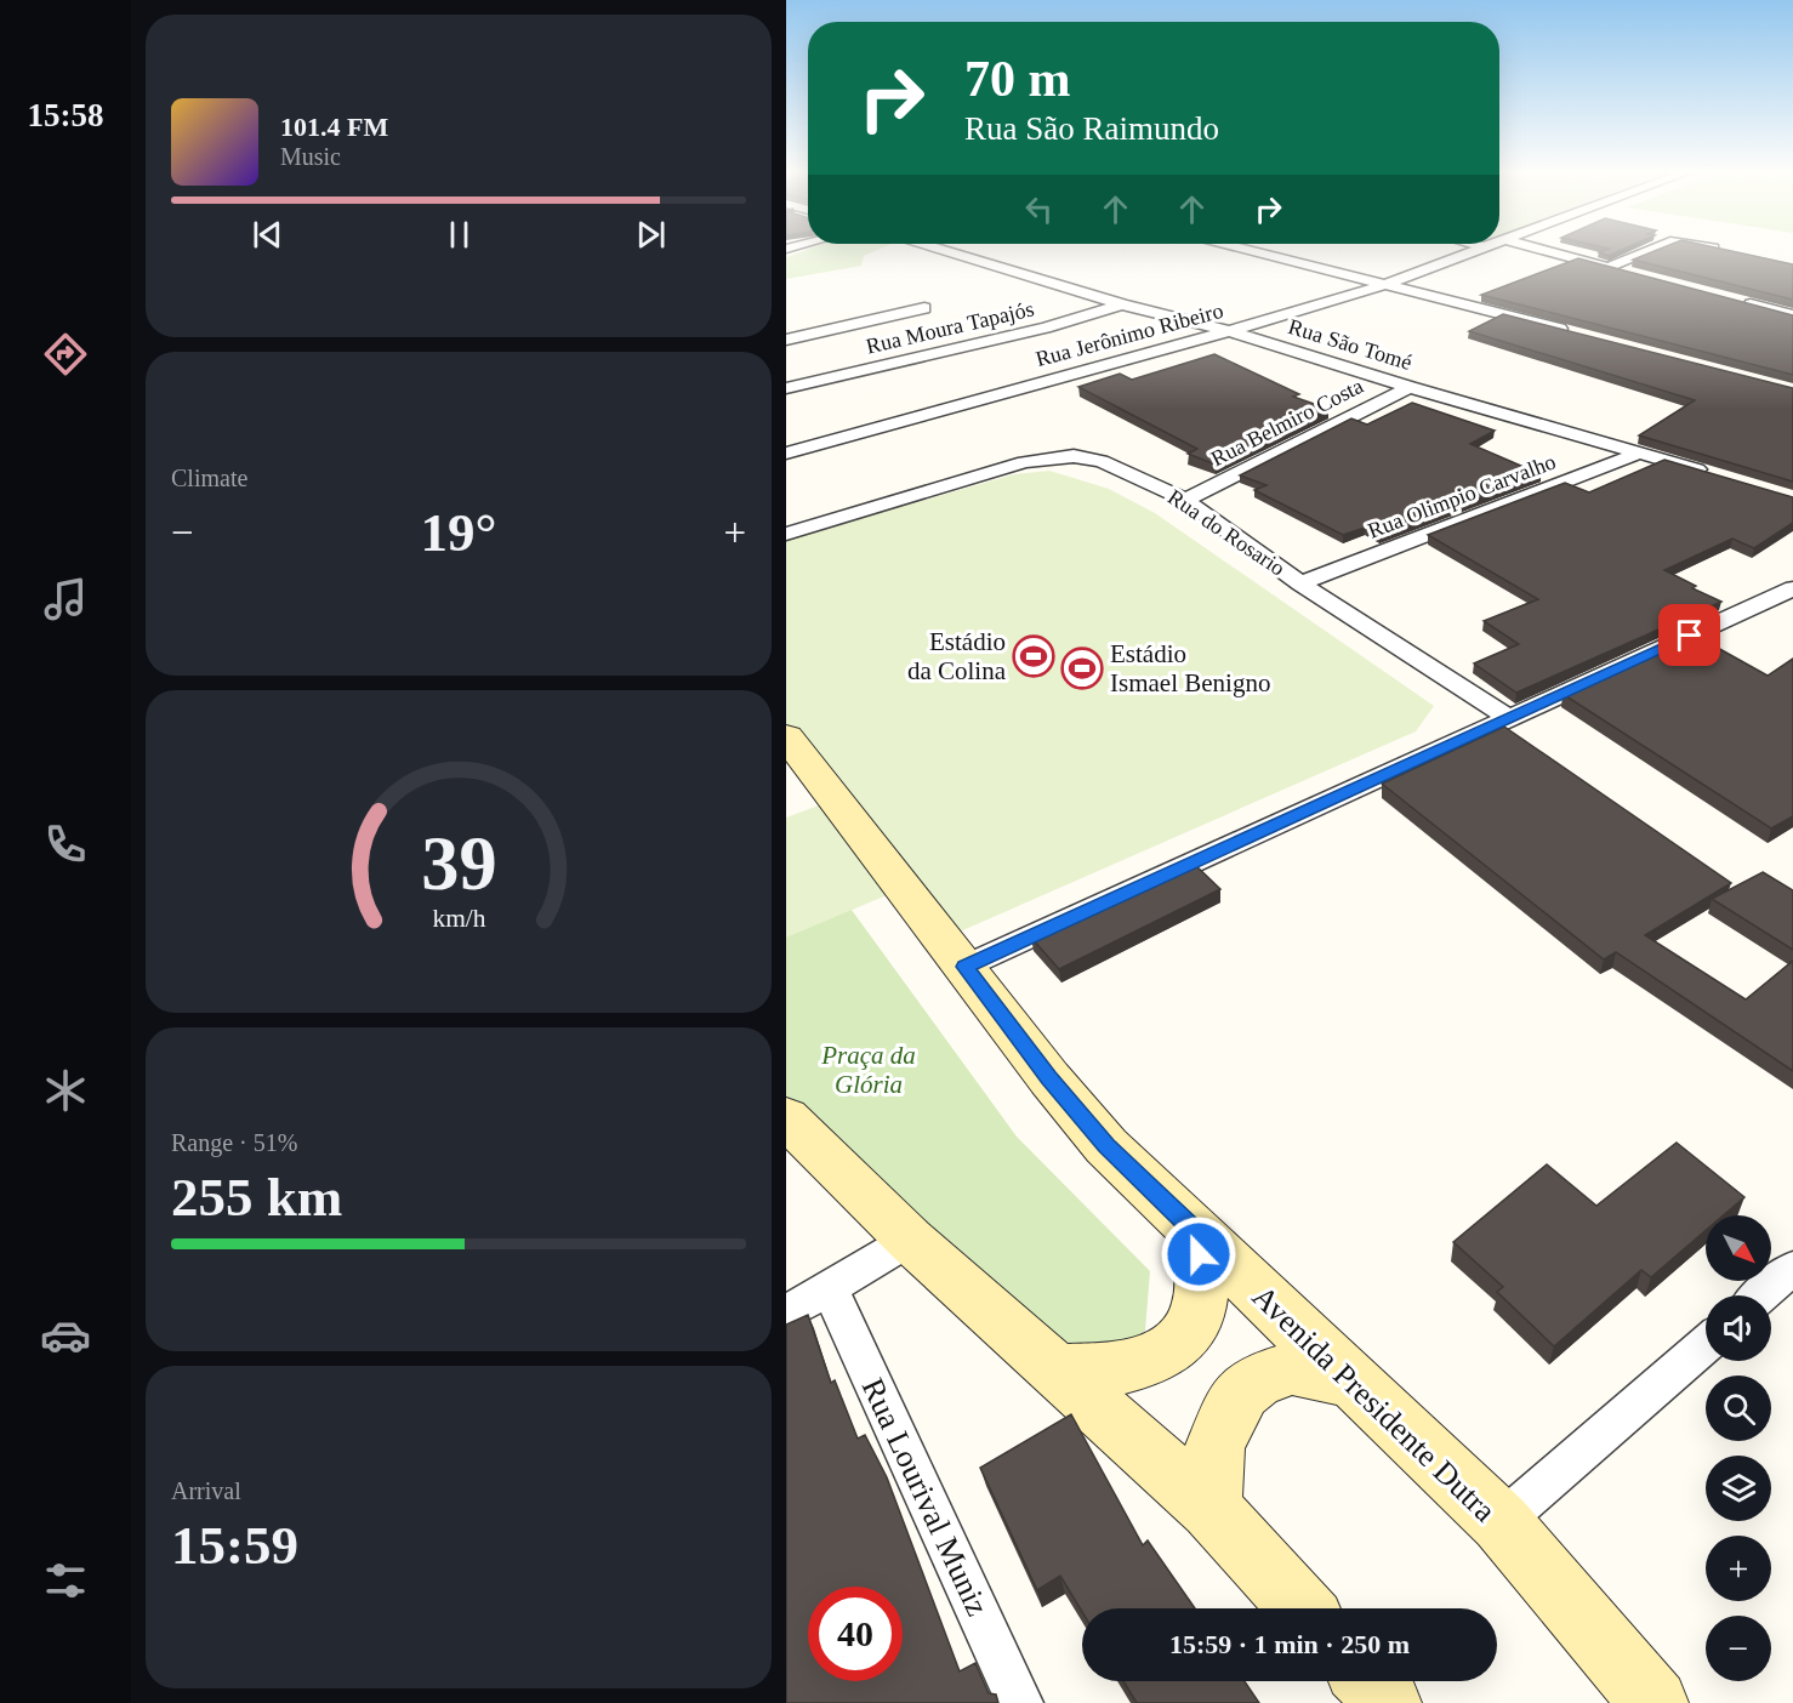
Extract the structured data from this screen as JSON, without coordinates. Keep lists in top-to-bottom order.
{
  "streets": {
    "street": [
      "Rua Moura Tapajós",
      "Rua Jerônimo Ribeiro",
      "Rua São Tomé",
      "Rua Belmiro Costa",
      "Rua Olimpio Carvalho",
      "Rua do Rosario",
      "Avenida Presidente Dutra",
      "Rua Lourival Muniz"
    ]
  },
  "crossings": [
    ["Rua Moura Tapajós", "Rua São Tomé"],
    ["Rua Jerônimo Ribeiro", "Rua São Tomé"],
    ["Rua São Tomé", "Rua Belmiro Costa"],
    ["Rua São Tomé", "Rua Olimpio Carvalho"],
    ["Rua Belmiro Costa", "Rua do Rosario"],
    ["Rua Olimpio Carvalho", "Rua do Rosario"]
  ],
  "parks": ["Praça da Glória"],
  "places": {
    "sports": ["Estádio da Colina", "Estádio Ismael Benigno"]
  },
  "north": "bottom right",
  "page": {
    "tabs": "15:58",
    "turn": ["70 m", "Rua São Raimundo"],
    "song": ["101.4 FM", "Music"],
    "tile": [
      "Climate",
      ["Range · 51%", "255 km"],
      ["Arrival", "15:59"]
    ],
    "heat": ["−", "19°", "+"],
    "map_buttons": ["+", "−"],
    "limit": "40",
    "trip": "15:59 · 1 min · 250 m",
    "gauge": ["39", "km/h"]
  }
}
